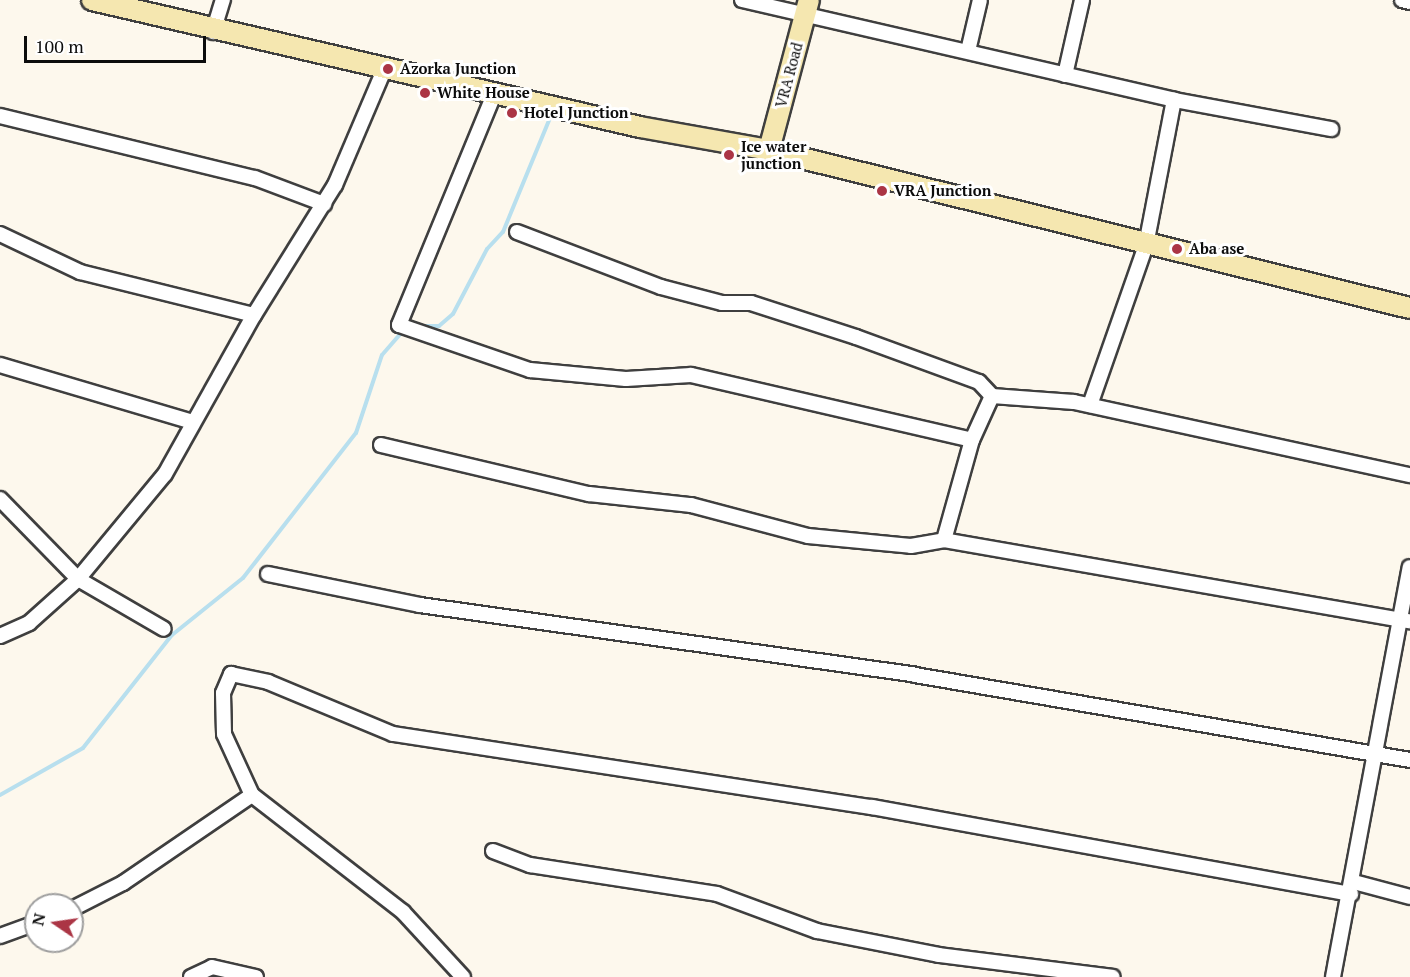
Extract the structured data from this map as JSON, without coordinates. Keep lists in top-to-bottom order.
{
  "streets": {
    "street": ["VRA Road"]
  },
  "places": [
    "Azorka Junction",
    "White House",
    "Hotel Junction",
    "Ice water junction",
    "VRA Junction",
    "Aba ase"
  ],
  "scale_bar": "100 m",
  "north": "left"
}
